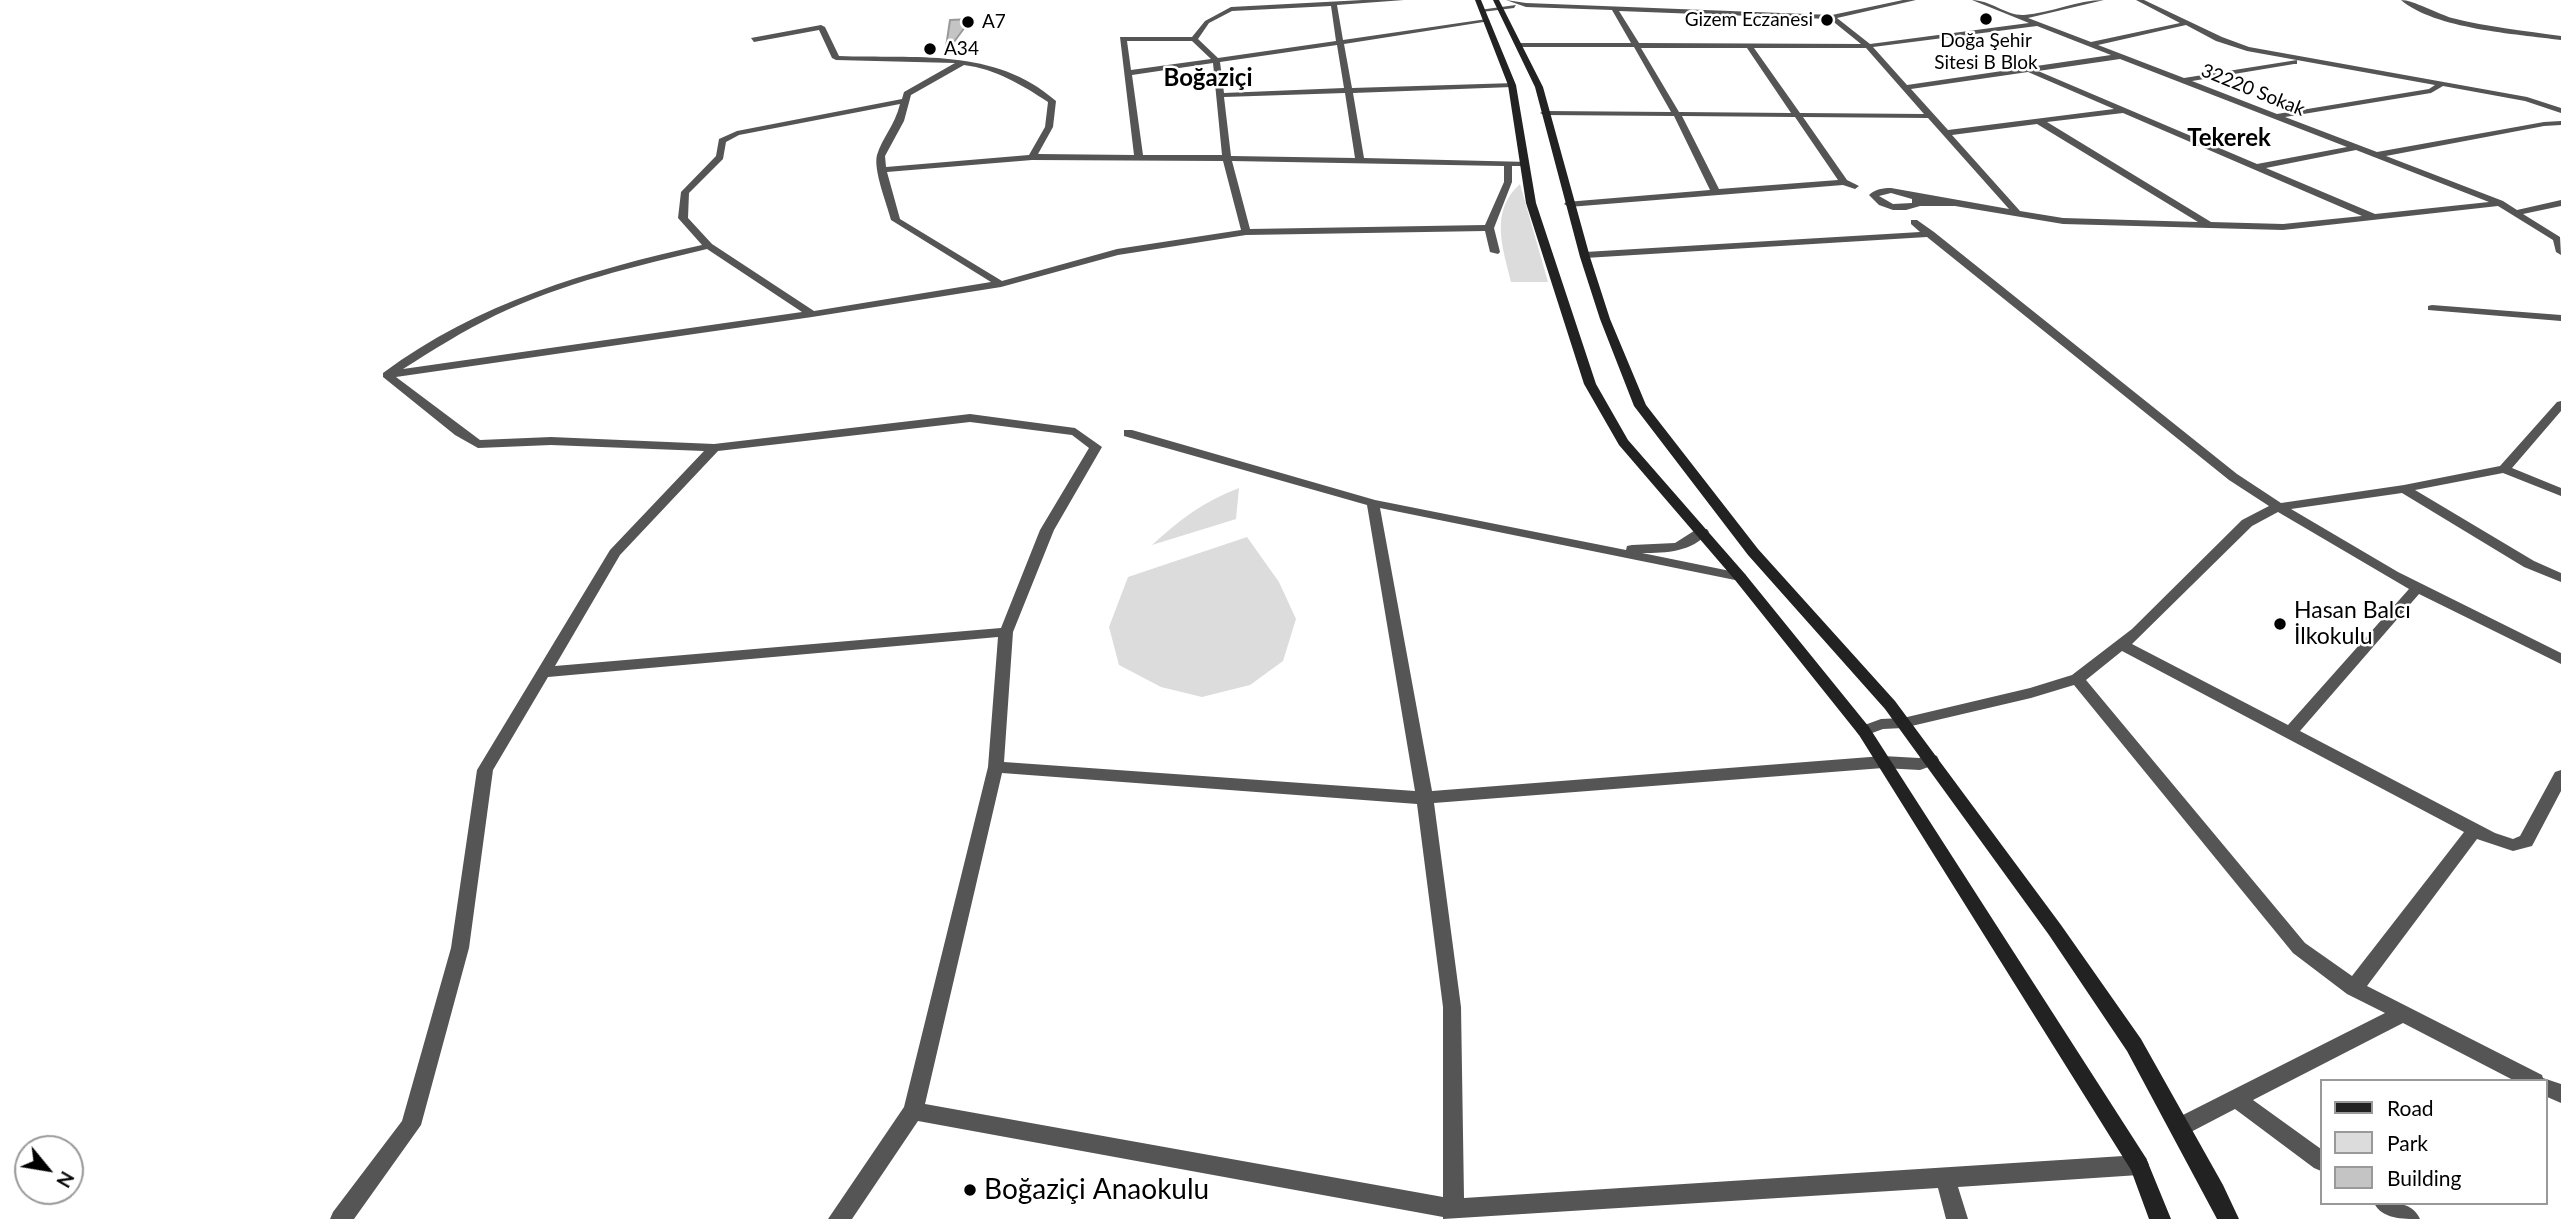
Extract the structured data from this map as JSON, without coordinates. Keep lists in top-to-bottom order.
{
  "streets": {
    "street": ["32220 Sokak"]
  },
  "districts": ["Boğaziçi", "Tekerek"],
  "places": [
    "Doğa Şehir Sitesi B Blok",
    "Gizem Eczanesi",
    "A7",
    "A34",
    "Hasan Balcı İlkokulu",
    "Boğaziçi Anaokulu"
  ],
  "legend": ["Road", "Park", "Building"],
  "north": "bottom right"
}
